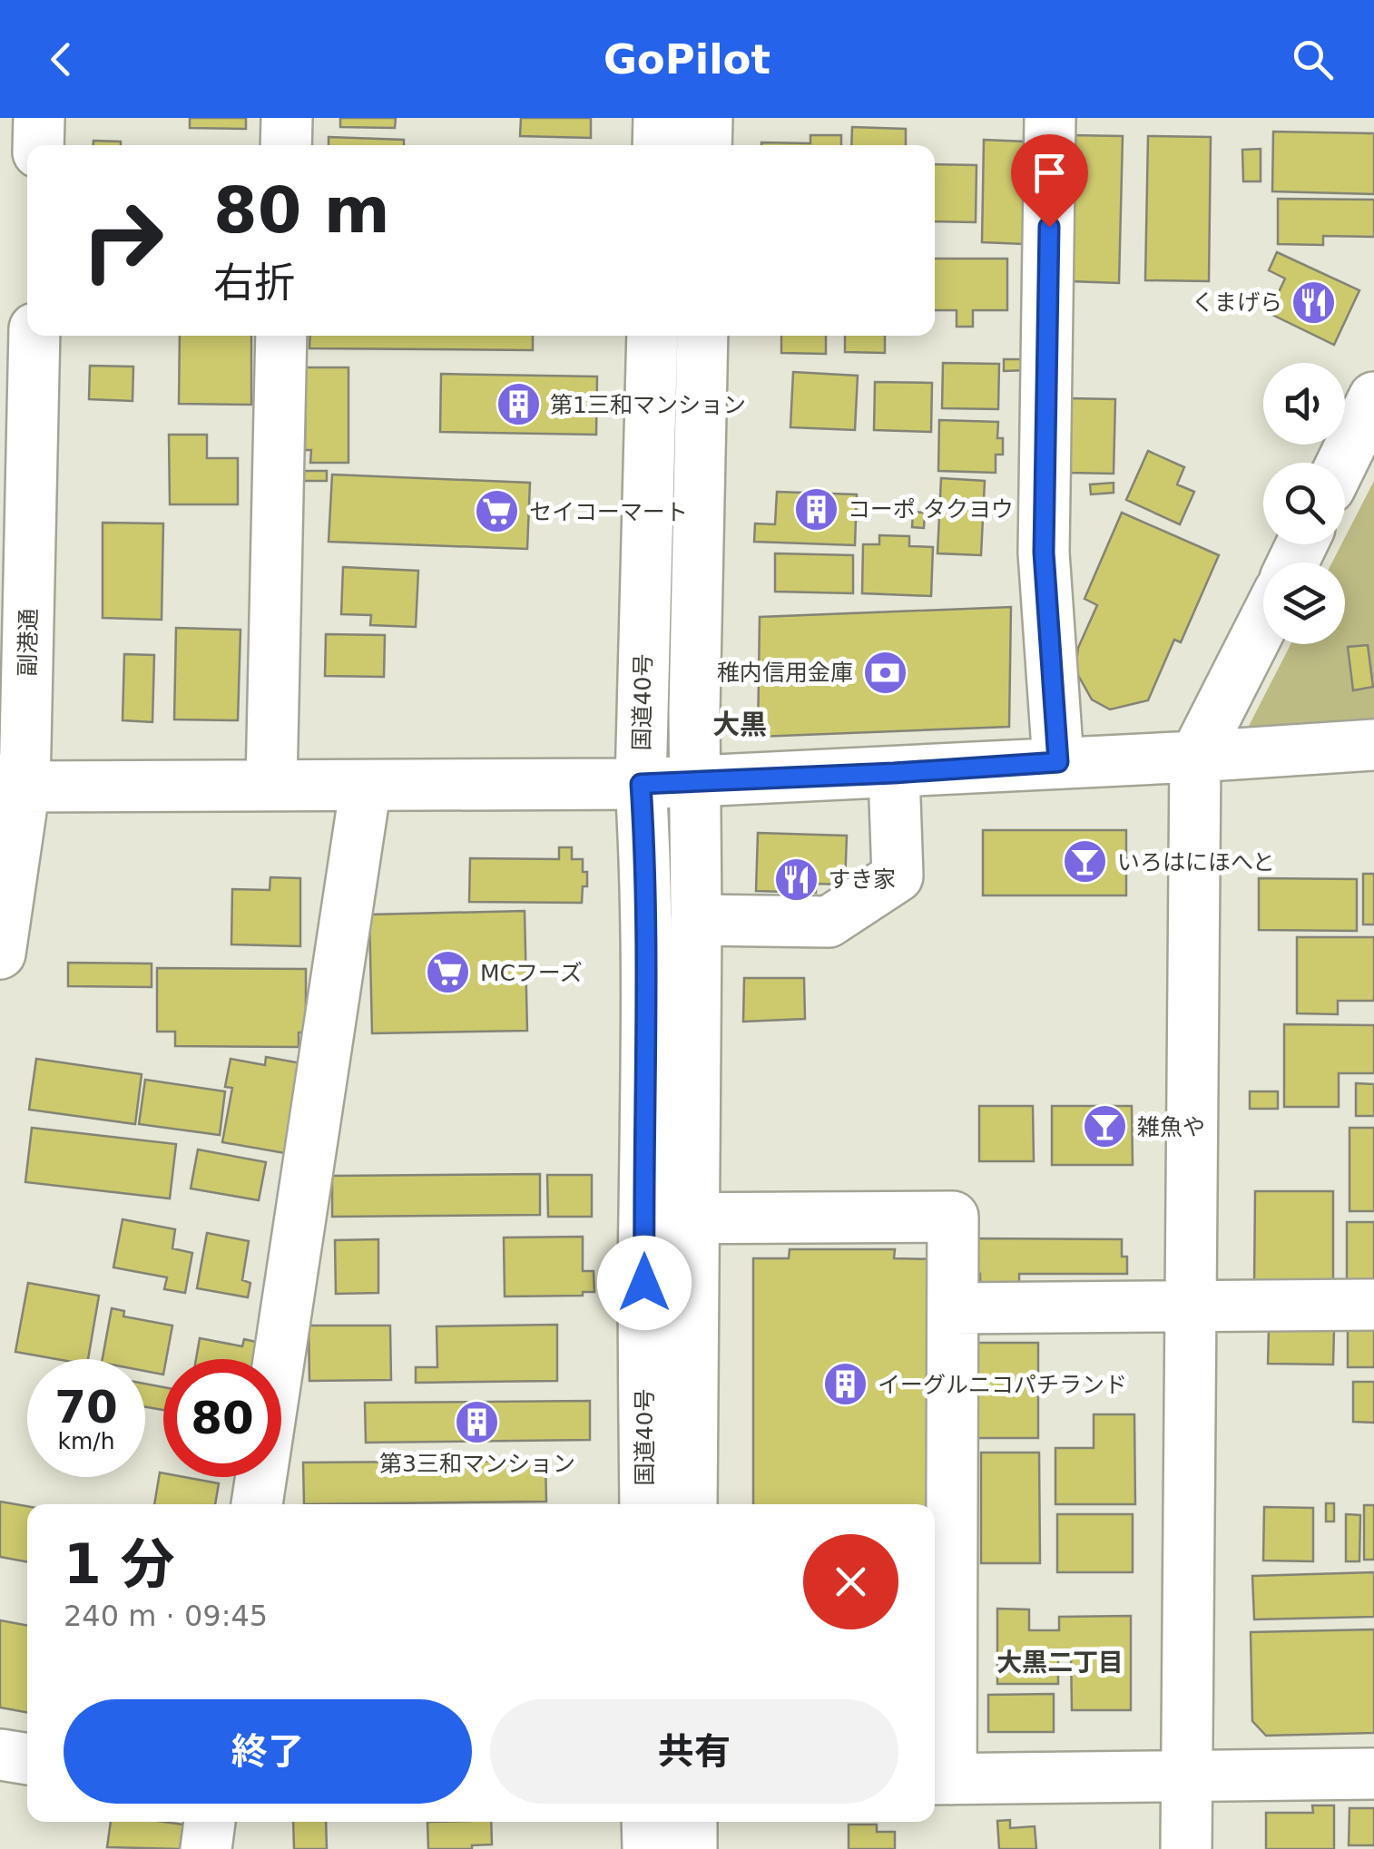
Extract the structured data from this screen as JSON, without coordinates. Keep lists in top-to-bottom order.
{
  "streets": {
    "main road": ["副港通", "国道40号"]
  },
  "districts": ["大黒", "大黒二丁目"],
  "places": {
    "restaurant": ["くまげら", "すき家"],
    "building": [
      "第1三和マンション",
      "コーポ タクヨウ",
      "イーグルニコパチランド",
      "第3三和マンション"
    ],
    "supermarket": ["セイコーマート", "MCフーズ"],
    "bank": ["稚内信用金庫"],
    "bar": ["いろはにほへと", "雑魚や"]
  },
  "page": {
    "header": "GoPilot",
    "turn": ["80 m", "右折"],
    "speed": "70 km/h",
    "limit": "80",
    "heading": ["1 分", "240 m · 09:45"],
    "buttons": ["終了", "共有"]
  }
}
